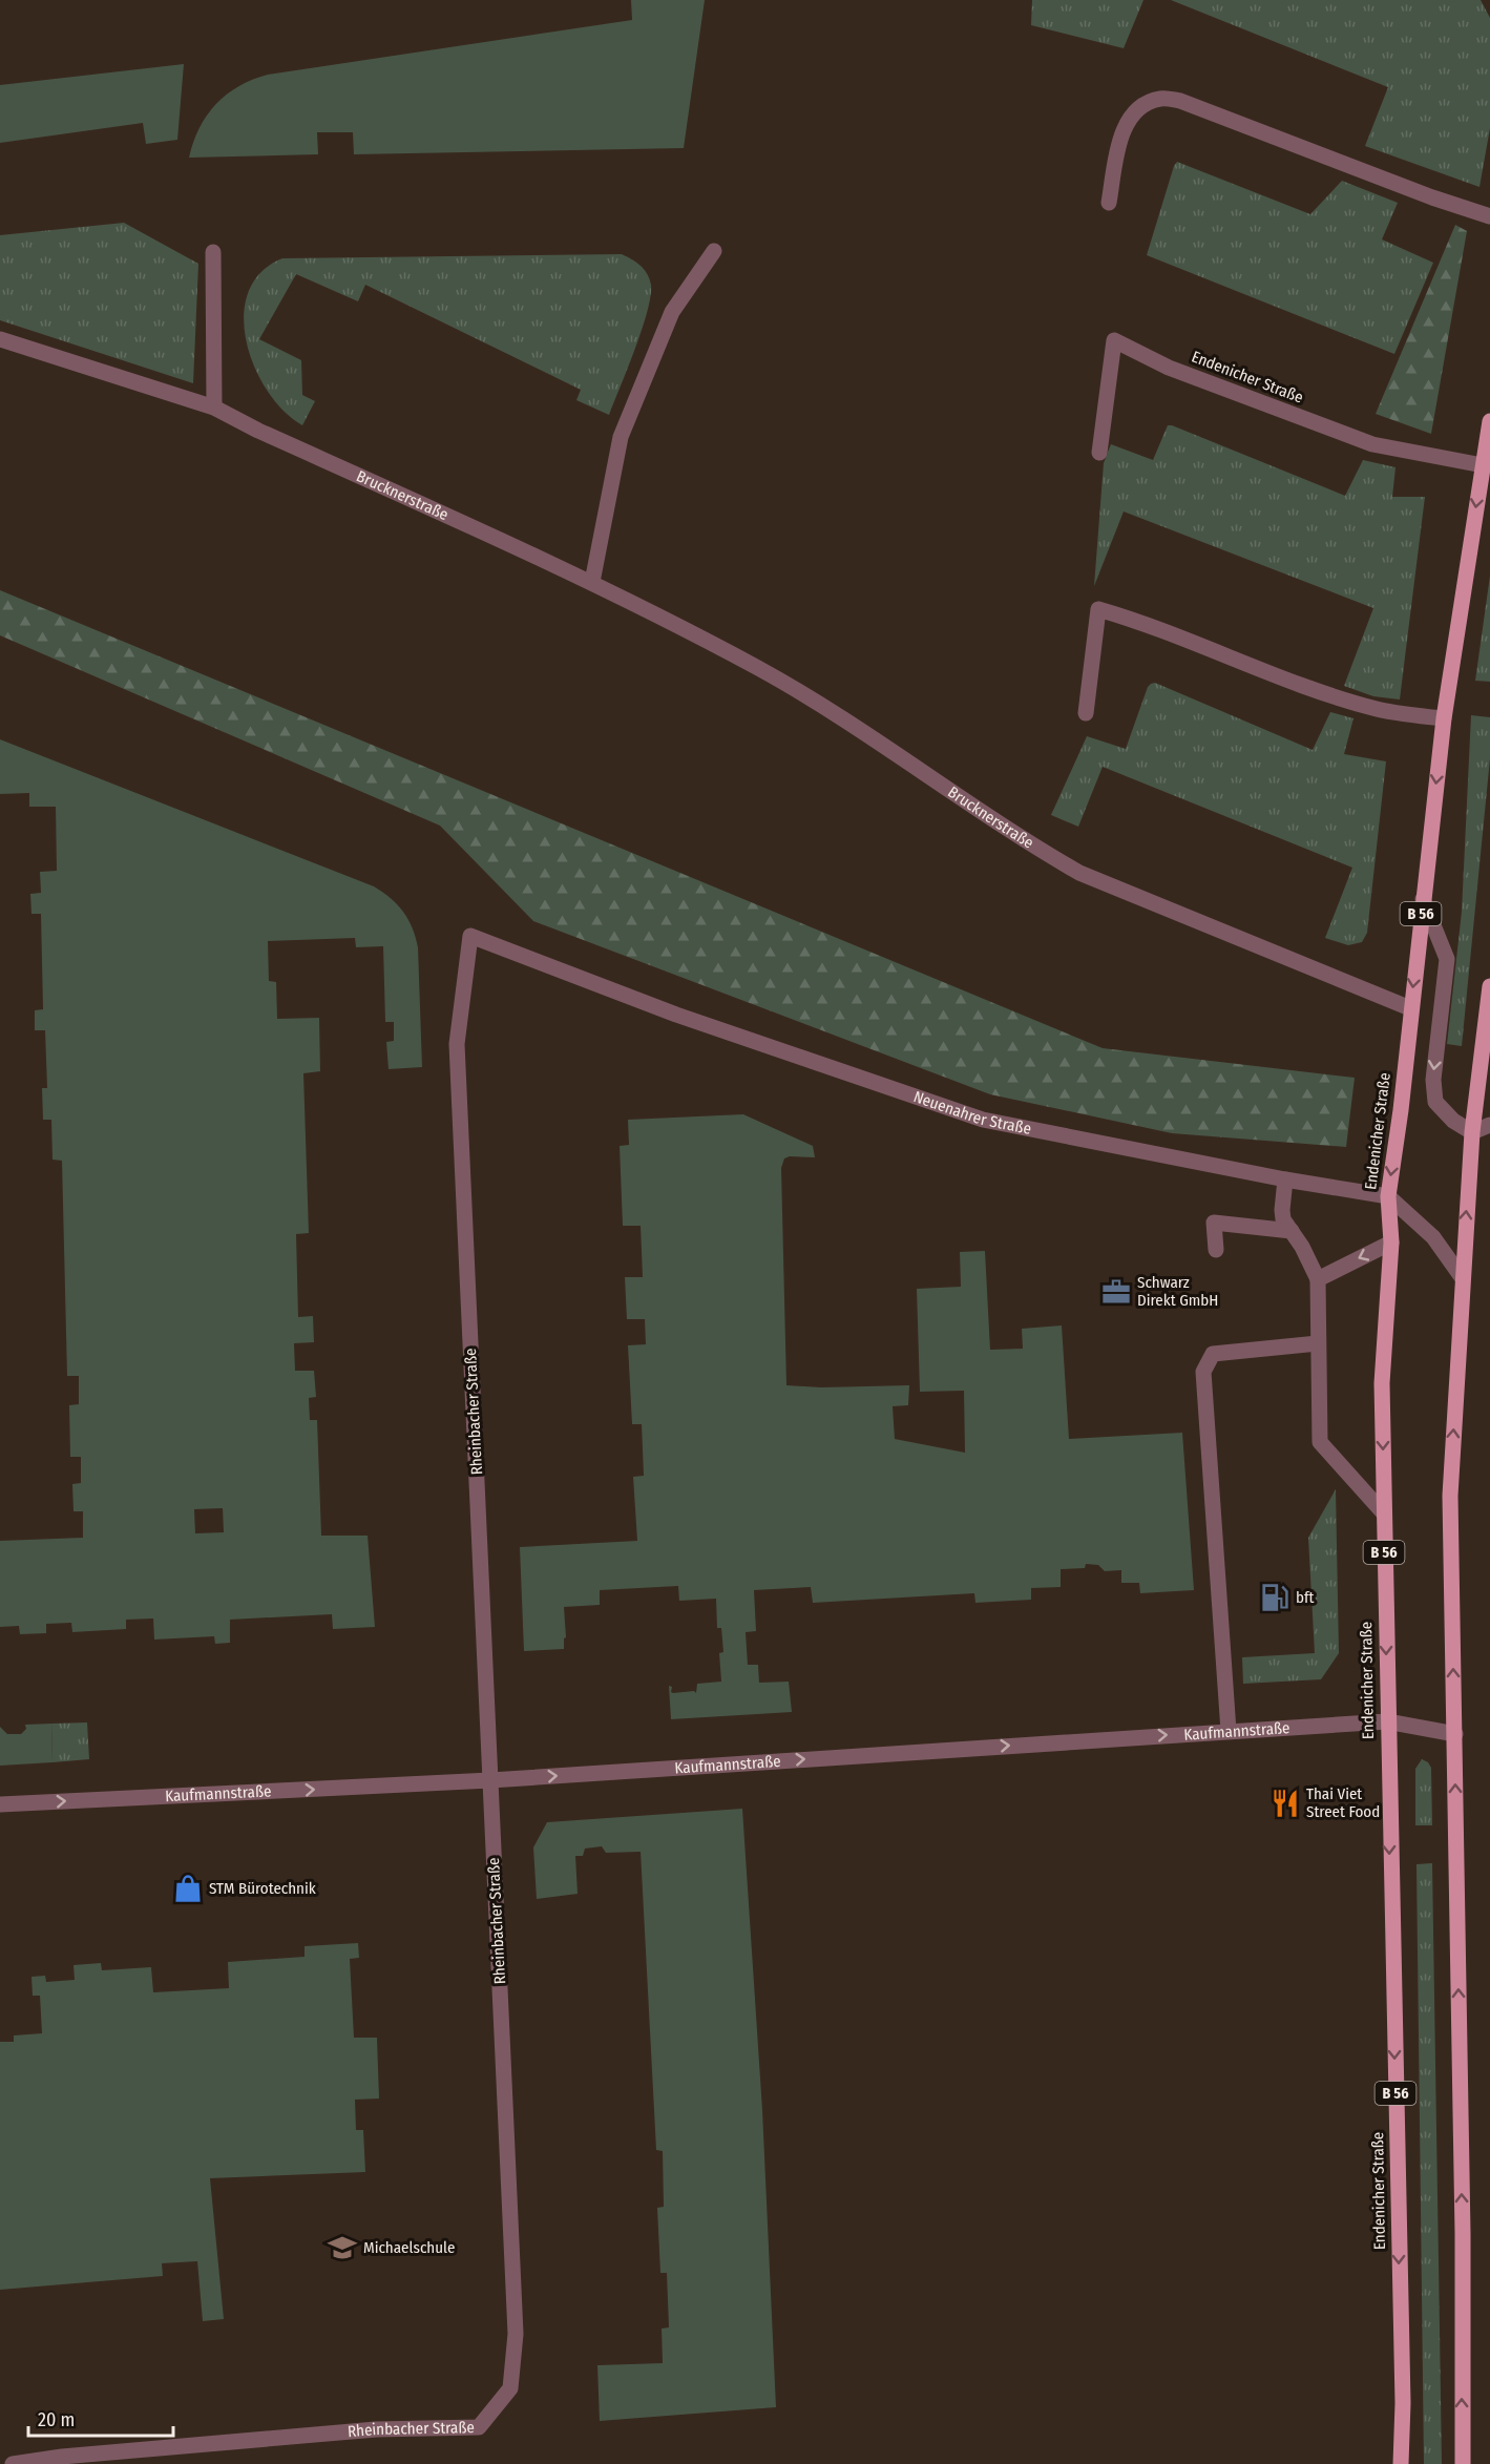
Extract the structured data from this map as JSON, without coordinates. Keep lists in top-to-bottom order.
{
  "streets": {
    "main road": ["Endenicher Straße", "B 56"],
    "street": [
      "Brucknerstraße",
      "Neuenahrer Straße",
      "Rheinbacher Straße",
      "Kaufmannstraße"
    ]
  },
  "crossings": [
    ["Endenicher Straße", "Brucknerstraße"],
    ["Endenicher Straße", "Neuenahrer Straße"],
    ["Endenicher Straße", "Kaufmannstraße"],
    ["Neuenahrer Straße", "Rheinbacher Straße"],
    ["Rheinbacher Straße", "Kaufmannstraße"]
  ],
  "one_way": ["Kaufmannstraße"],
  "places": {
    "office": ["Schwarz Direkt GmbH"],
    "fuel station": ["bft"],
    "restaurant": ["Thai Viet Street Food"],
    "shop": ["STM Bürotechnik"],
    "school or university": ["Michaelschule"]
  },
  "scale_bar": "20 m"
}
